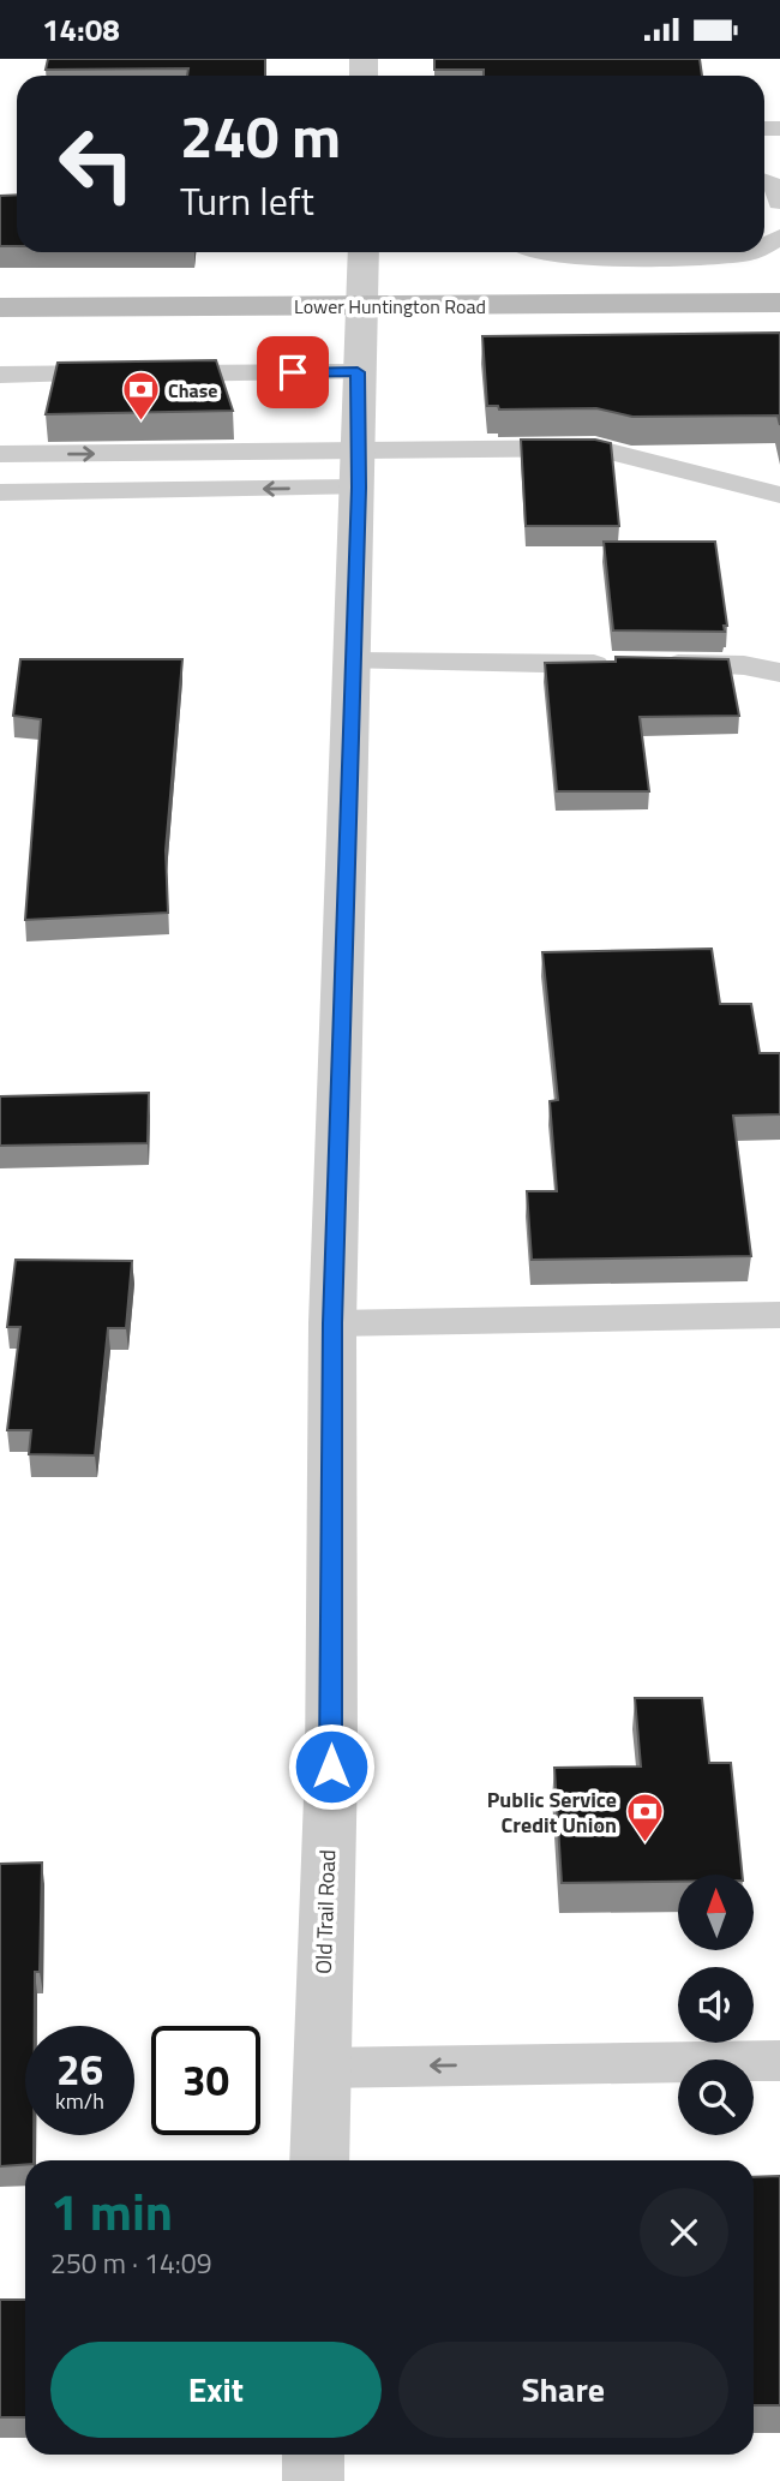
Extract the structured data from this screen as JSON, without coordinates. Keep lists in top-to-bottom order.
{
  "streets": {
    "main road": ["Lower Huntington Road"],
    "street": ["Old Trail Road"]
  },
  "crossings": [
    ["Lower Huntington Road", "Old Trail Road"]
  ],
  "places": {
    "bank": ["Chase", "Public Service Credit Union"]
  },
  "north": "top",
  "page": {
    "status": "14:08",
    "turn": ["240 m", "Turn left"],
    "speed": "26 km/h",
    "limit": "30",
    "heading": ["1 min", "250 m · 14:09"],
    "buttons": ["Exit", "Share"]
  }
}
